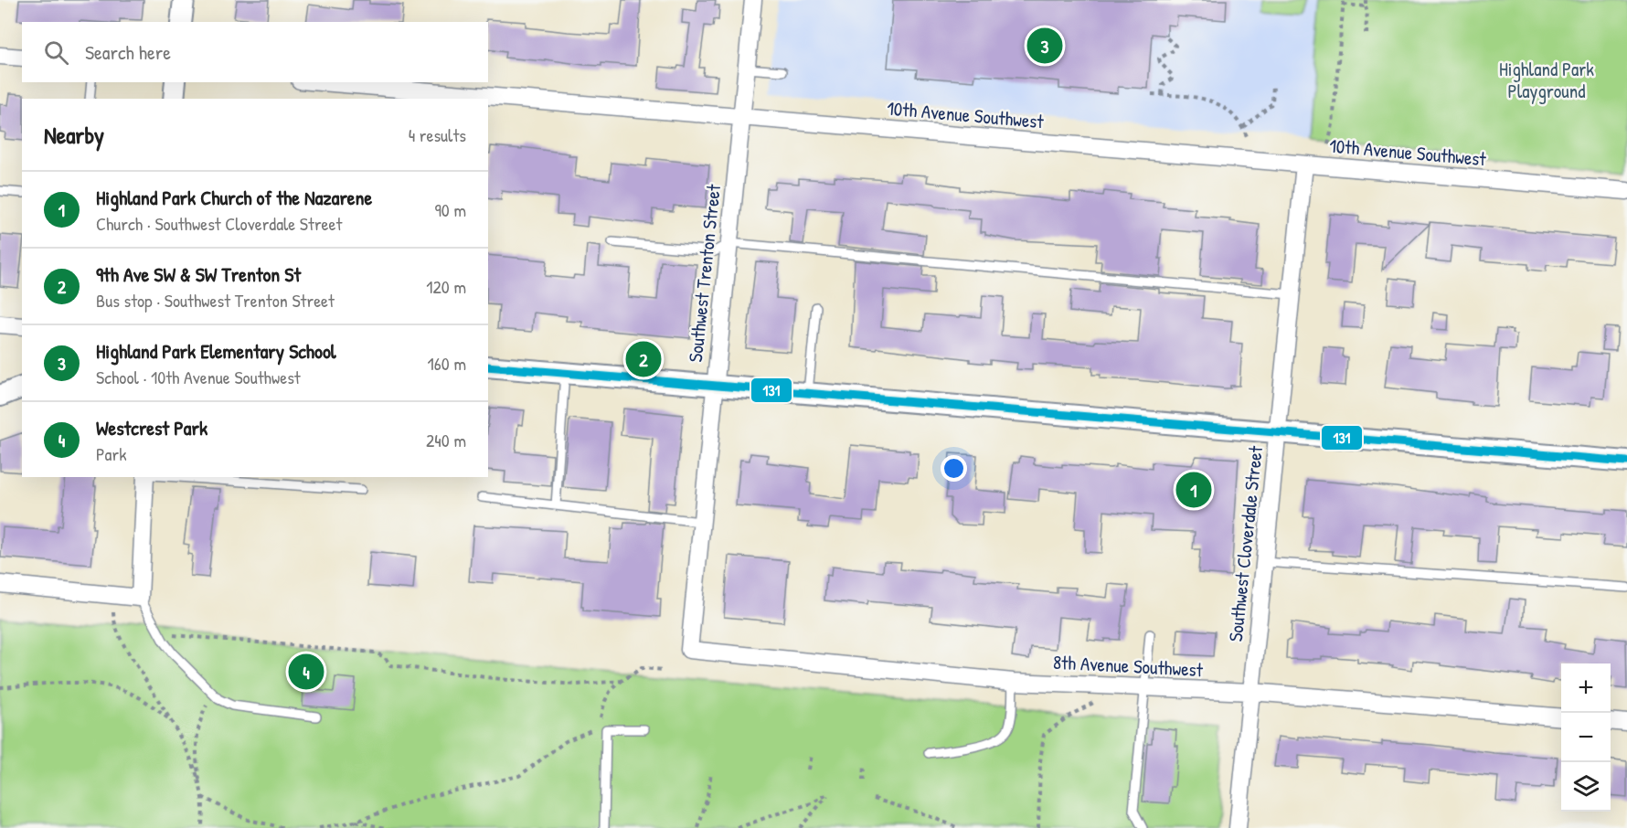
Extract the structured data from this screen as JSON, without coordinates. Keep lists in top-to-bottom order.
{
  "streets": {
    "street": [
      "10th Avenue Southwest",
      "Southwest Trenton Street",
      "Southwest Cloverdale Street",
      "8th Avenue Southwest"
    ]
  },
  "crossings": [
    ["10th Avenue Southwest", "Southwest Trenton Street"],
    ["10th Avenue Southwest", "Southwest Cloverdale Street"],
    ["Southwest Trenton Street", "8th Avenue Southwest"],
    ["Southwest Cloverdale Street", "8th Avenue Southwest"]
  ],
  "parks": ["Highland Park Playground"],
  "lines": ["transit line 131"],
  "page": {
    "search": "Search here",
    "pins": [
      "3",
      "2",
      "1",
      "4"
    ],
    "heading": ["Nearby", "4 results"],
    "list": [
      {
        "mark": "1",
        "name": "Highland Park Church of the Nazarene",
        "note": "Church · Southwest Cloverdale Street",
        "value": "90 m"
      },
      {
        "mark": "2",
        "name": "9th Ave SW & SW Trenton St",
        "note": "Bus stop · Southwest Trenton Street",
        "value": "120 m"
      },
      {
        "mark": "3",
        "name": "Highland Park Elementary School",
        "note": "School · 10th Avenue Southwest",
        "value": "160 m"
      },
      {
        "mark": "4",
        "name": "Westcrest Park",
        "note": "Park",
        "value": "240 m"
      }
    ],
    "map_buttons": ["+", "−"]
  }
}
